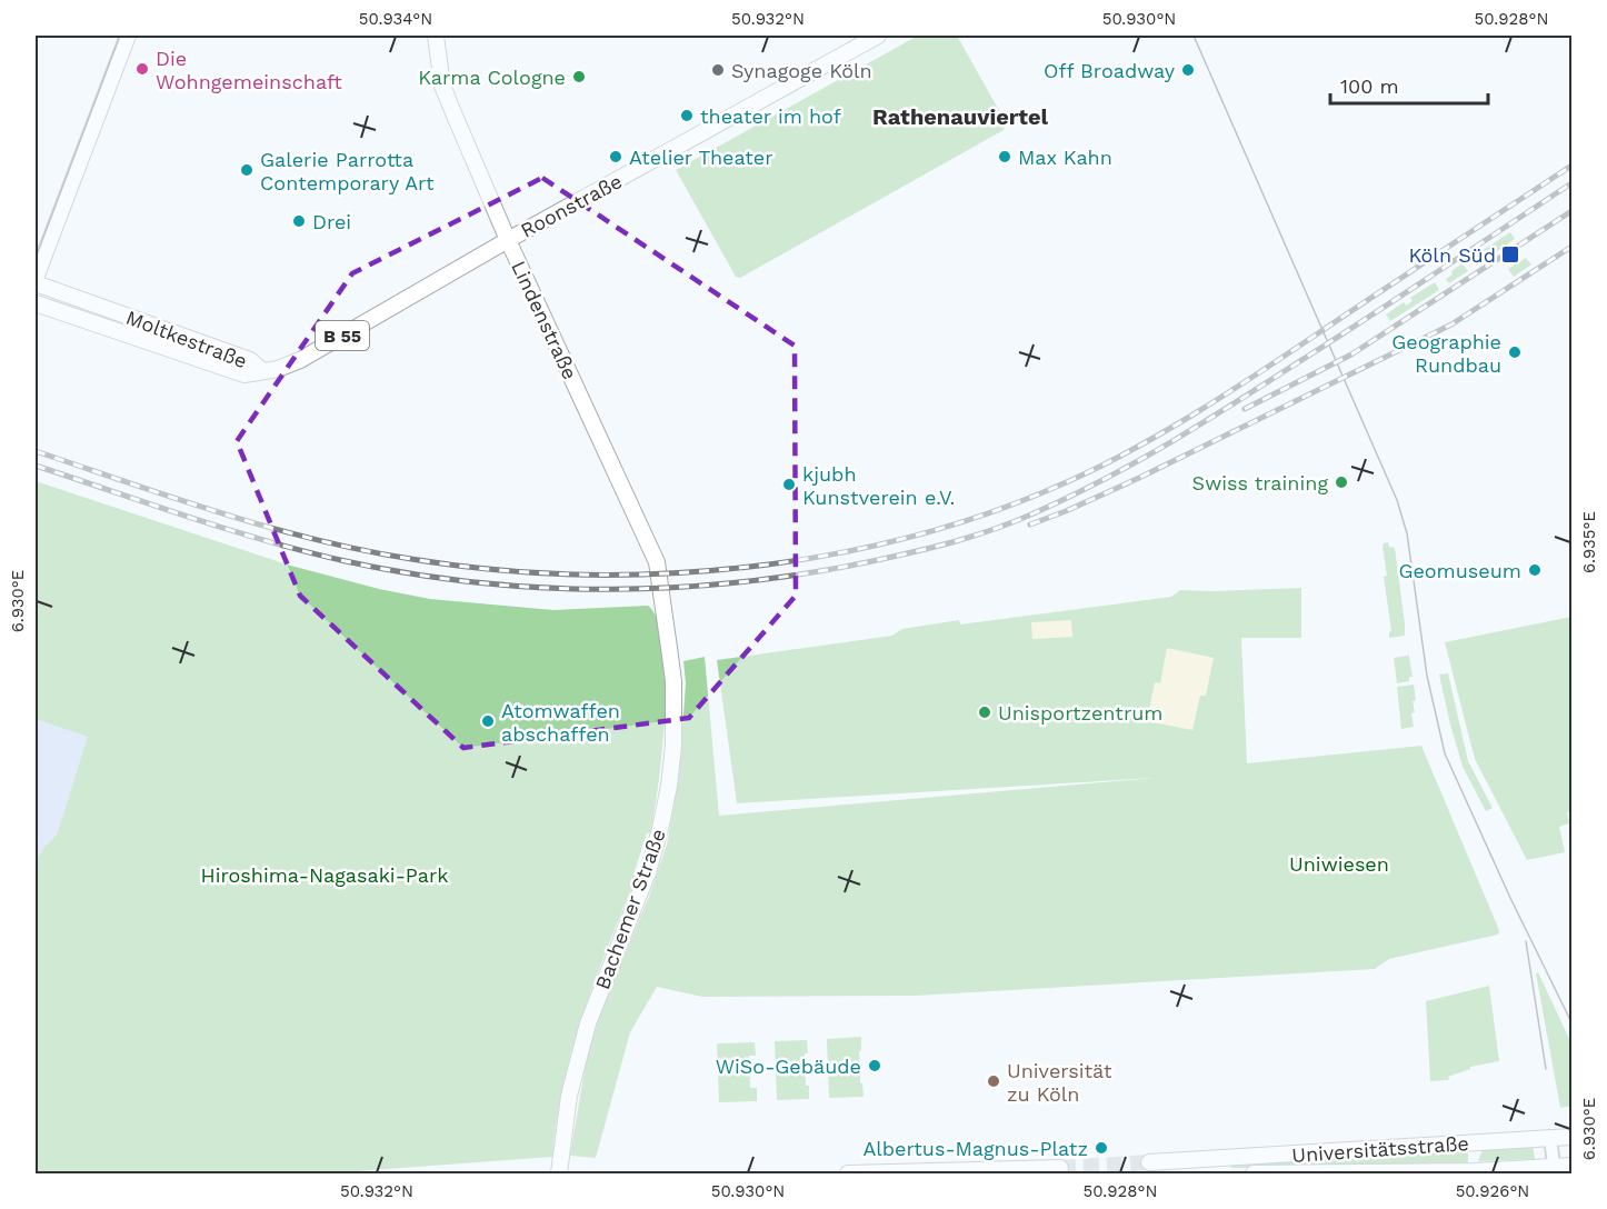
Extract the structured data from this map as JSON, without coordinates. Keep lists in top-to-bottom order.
{
  "streets": {
    "main road": [
      "Roonstraße",
      "Lindenstraße",
      "B 55",
      "Moltkestraße",
      "Bachemer Straße",
      "Universitätsstraße"
    ]
  },
  "crossings": [
    ["Roonstraße", "Lindenstraße"],
    ["Roonstraße", "Moltkestraße"],
    ["Lindenstraße", "Bachemer Straße"]
  ],
  "districts": ["Rathenauviertel"],
  "parks": ["Uniwiesen", "Hiroshima-Nagasaki-Park"],
  "places": {
    "other": [
      "Die Wohngemeinschaft",
      "Synagoge Köln",
      "Off Broadway",
      "Karma Cologne",
      "theater im hof",
      "Atelier Theater",
      "Max Kahn",
      "Galerie Parrotta Contemporary Art",
      "Drei",
      "Geographie Rundbau",
      "Swiss training",
      "kjubh Kunstverein e.V.",
      "Geomuseum",
      "Unisportzentrum",
      "Atomwaffen abschaffen",
      "WiSo-Gebäude",
      "Universität zu Köln",
      "Albertus-Magnus-Platz"
    ],
    "transit": ["Köln Süd"]
  },
  "scale_bar": "100 m",
  "coordinates": [
    "50.934°N",
    "50.932°N",
    "50.930°N",
    "50.928°N",
    "6.935°E",
    "6.930°E",
    "50.926°N"
  ]
}
